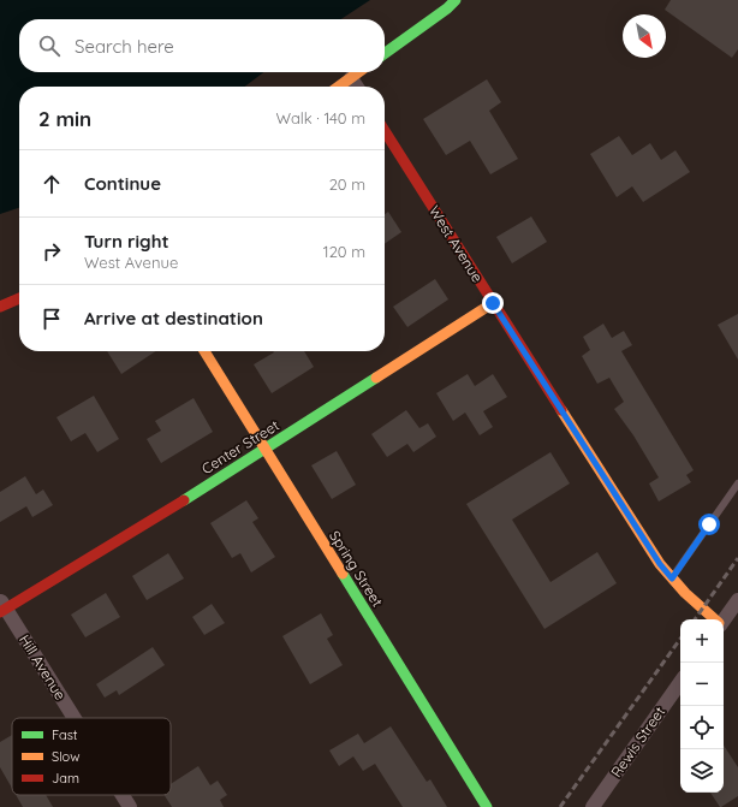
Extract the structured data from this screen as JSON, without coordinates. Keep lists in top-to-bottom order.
{
  "streets": {
    "street": [
      "West Avenue",
      "Center Street",
      "Spring Street",
      "Hill Avenue",
      "Rewis Street"
    ]
  },
  "crossings": [
    ["West Avenue", "Center Street"],
    ["Center Street", "Spring Street"],
    ["Center Street", "Hill Avenue"]
  ],
  "legend": ["Fast", "Slow", "Jam"],
  "north": "bottom right",
  "page": {
    "search": "Search here",
    "heading": ["2 min", "Walk · 140 m"],
    "list": [
      ["Continue", "20 m"],
      ["Turn right", "West Avenue", "120 m"],
      "Arrive at destination"
    ],
    "map_buttons": ["+", "−"]
  }
}
